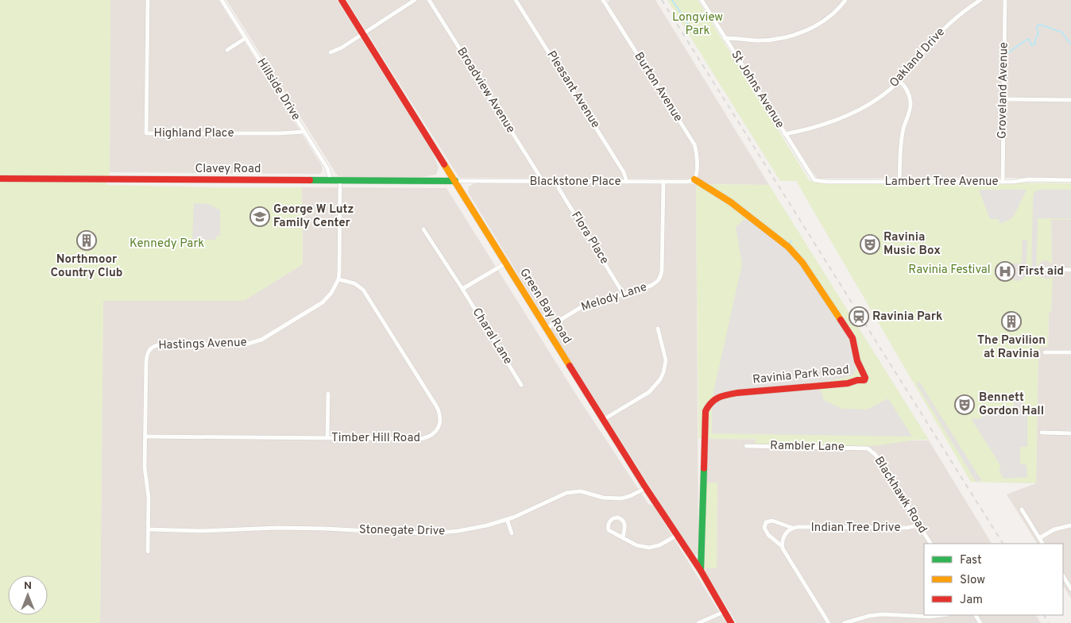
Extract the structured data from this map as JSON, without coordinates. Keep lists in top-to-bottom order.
{
  "streets": {
    "main road": ["Clavey Road", "Green Bay Road", "Ravinia Park Road"],
    "street": [
      "Oakland Drive",
      "Burton Avenue",
      "Hillside Drive",
      "Pleasant Avenue",
      "St Johns Avenue",
      "Broadview Avenue",
      "Groveland Avenue",
      "Highland Place",
      "Blackstone Place",
      "Lambert Tree Avenue",
      "Flora Place",
      "Melody Lane",
      "Charal Lane",
      "Hastings Avenue",
      "Timber Hill Road",
      "Rambler Lane",
      "Blackhawk Road",
      "Indian Tree Drive",
      "Stonegate Drive"
    ]
  },
  "crossings": [
    ["Oakland Drive", "St Johns Avenue"],
    ["Burton Avenue", "Blackstone Place"],
    ["Burton Avenue", "Ravinia Park Road"],
    ["Hillside Drive", "Highland Place"],
    ["Hillside Drive", "Clavey Road"],
    ["Pleasant Avenue", "Blackstone Place"],
    ["St Johns Avenue", "Lambert Tree Avenue"],
    ["Broadview Avenue", "Blackstone Place"],
    ["Groveland Avenue", "Lambert Tree Avenue"],
    ["Clavey Road", "Blackstone Place"],
    ["Clavey Road", "Green Bay Road"],
    ["Clavey Road", "Hastings Avenue"],
    ["Blackstone Place", "Flora Place"],
    ["Blackstone Place", "Melody Lane"],
    ["Blackstone Place", "Green Bay Road"],
    ["Blackstone Place", "Ravinia Park Road"],
    ["Flora Place", "Melody Lane"],
    ["Melody Lane", "Green Bay Road"],
    ["Green Bay Road", "Ravinia Park Road"],
    ["Green Bay Road", "Stonegate Drive"],
    ["Hastings Avenue", "Timber Hill Road"],
    ["Hastings Avenue", "Stonegate Drive"],
    ["Rambler Lane", "Blackhawk Road"],
    ["Blackhawk Road", "Indian Tree Drive"]
  ],
  "parks": ["Longview Park", "Kennedy Park", "Ravinia Festival"],
  "places": {
    "school or university": ["George W Lutz Family Center"],
    "building": ["Northmoor Country Club", "The Pavilion at Ravinia"],
    "theatre": ["Ravinia Music Box", "Bennett Gordon Hall"],
    "hospital": ["First aid"],
    "station": ["Ravinia Park"]
  },
  "legend": ["Fast", "Slow", "Jam"],
  "north": "top"
}
